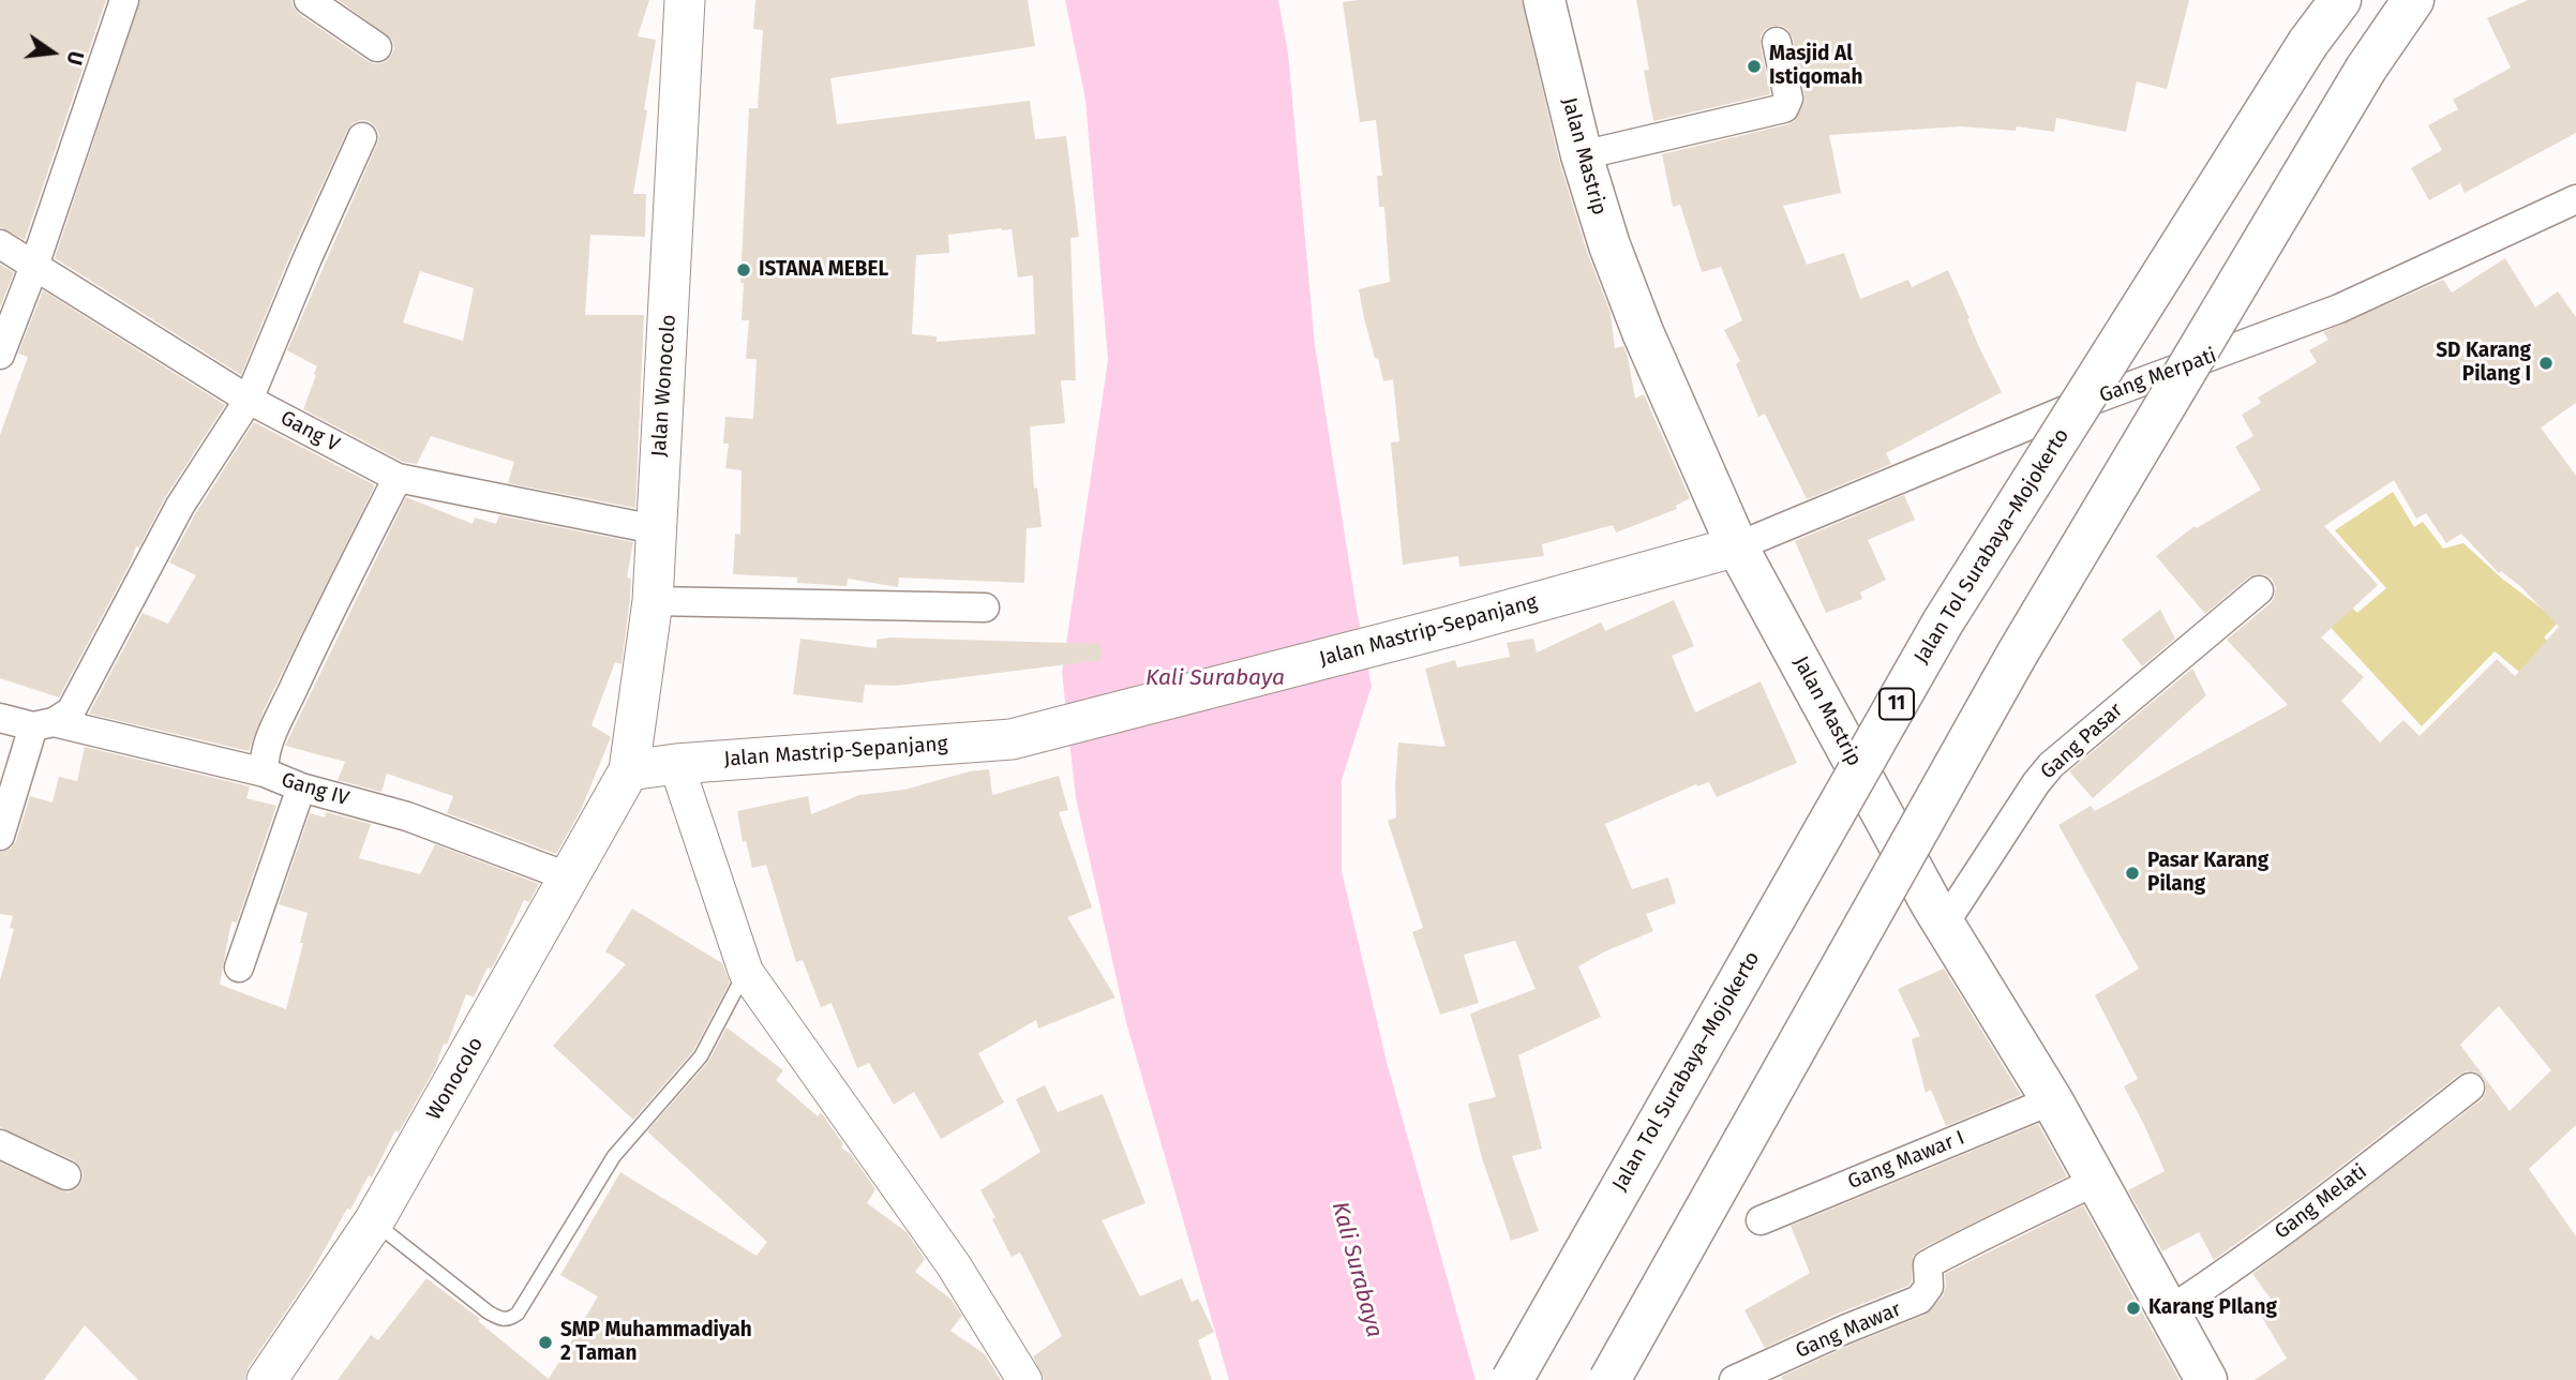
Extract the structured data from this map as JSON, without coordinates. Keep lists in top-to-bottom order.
{
  "streets": {
    "main road": [
      "Jalan Mastrip",
      "Jalan Wonocolo",
      "Jalan Tol Surabaya–Mojokerto",
      "Jalan Mastrip-Sepanjang",
      "11",
      "Wonocolo"
    ],
    "street": [
      "Gang Merpati",
      "Gang V",
      "Gang Pasar",
      "Gang IV",
      "Gang Mawar I",
      "Gang Melati",
      "Gang Mawar"
    ]
  },
  "crossings": [
    ["Jalan Mastrip", "Gang Merpati"],
    ["Jalan Mastrip", "Jalan Mastrip-Sepanjang"],
    ["Jalan Mastrip", "Gang Pasar"],
    ["Jalan Mastrip", "Gang Mawar I"],
    ["Jalan Mastrip", "Gang Melati"],
    ["Jalan Mastrip", "Gang Mawar"],
    ["Gang Merpati", "Jalan Mastrip-Sepanjang"],
    ["Jalan Wonocolo", "Gang V"],
    ["Jalan Wonocolo", "Jalan Mastrip-Sepanjang"],
    ["Jalan Wonocolo", "Wonocolo"],
    ["Jalan Mastrip-Sepanjang", "Wonocolo"],
    ["Gang IV", "Wonocolo"]
  ],
  "water": ["Kali Surabaya"],
  "places": [
    "Masjid Al Istiqomah",
    "ISTANA MEBEL",
    "SD Karang Pilang I",
    "Pasar Karang Pilang",
    "Karang PIlang",
    "SMP Muhammadiyah 2 Taman"
  ],
  "north": "right"
}
